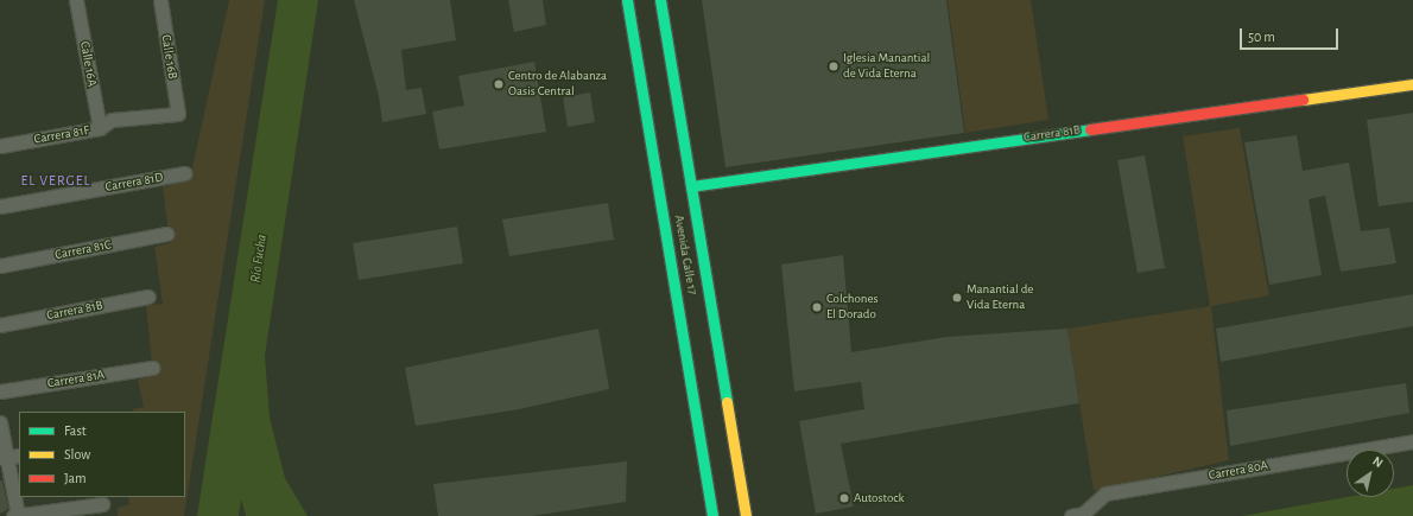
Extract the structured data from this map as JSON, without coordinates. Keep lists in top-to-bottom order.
{
  "streets": {
    "main road": ["Carrera 81B", "Avenida Calle 17"],
    "street": [
      "Calle 16B",
      "Calle 16A",
      "Carrera 81F",
      "Carrera 81D",
      "Carrera 81C",
      "Carrera 81A",
      "Carrera 80A"
    ]
  },
  "crossings": [
    ["Calle 16B", "Carrera 81F"],
    ["Calle 16A", "Carrera 81F"],
    ["Carrera 81B", "Avenida Calle 17"]
  ],
  "districts": ["EL VERGEL"],
  "water": ["Río Fucha"],
  "places": [
    "Iglesia Manantial de Vida Eterna",
    "Centro de Alabanza Oasis Central",
    "Manantial de Vida Eterna",
    "Colchones El Dorado",
    "Autostock"
  ],
  "legend": ["Fast", "Slow", "Jam"],
  "scale_bar": "50 m",
  "north": "top right"
}
